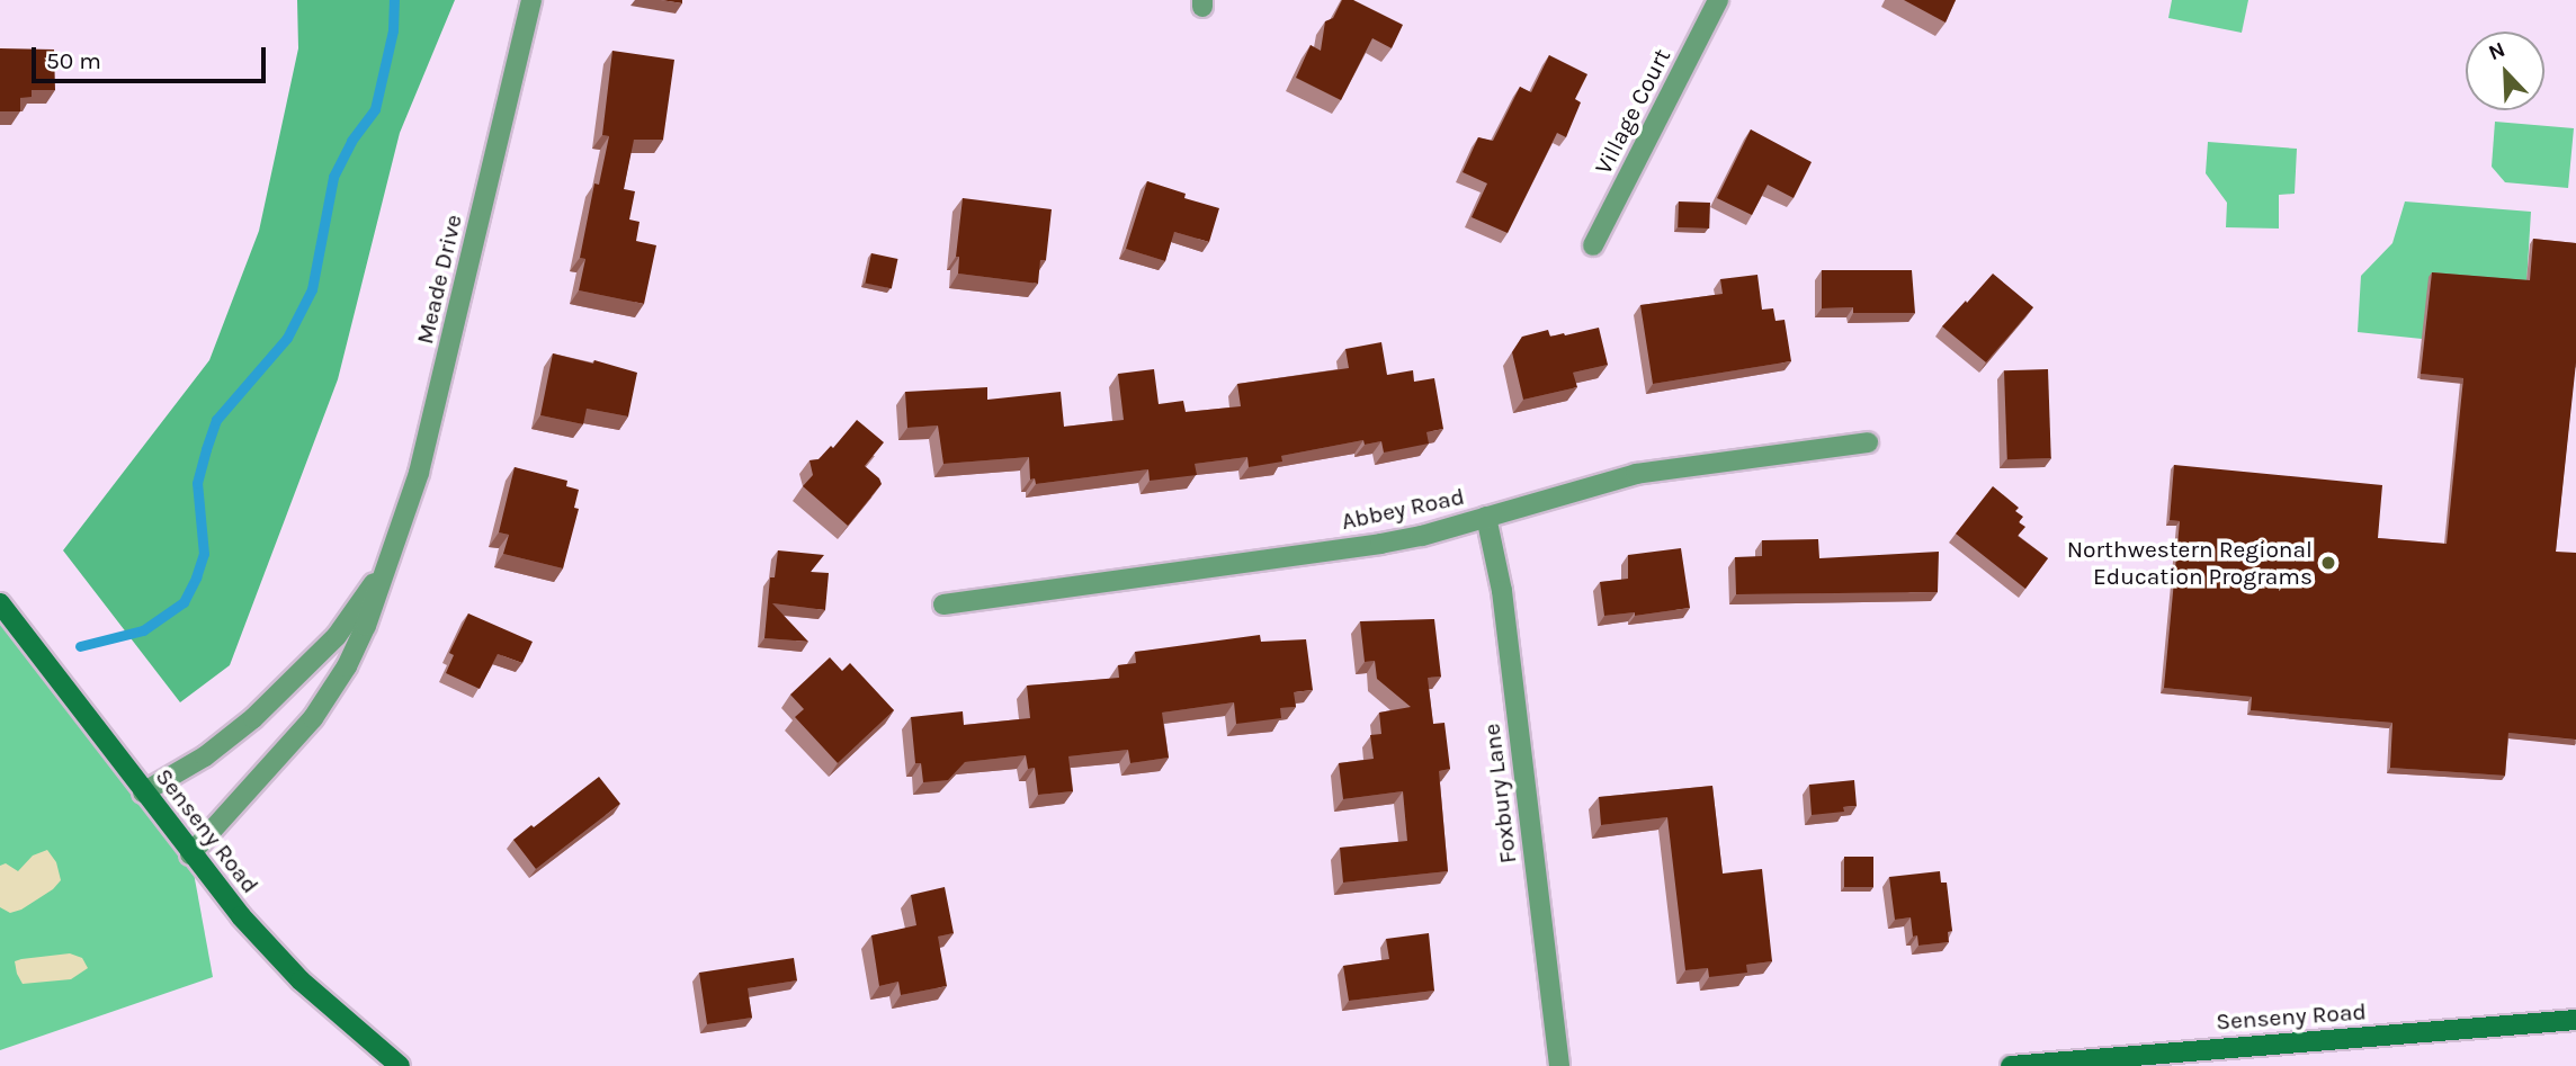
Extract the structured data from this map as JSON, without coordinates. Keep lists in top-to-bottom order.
{
  "streets": {
    "main road": ["Senseny Road"],
    "street": [
      "Village Court",
      "Meade Drive",
      "Abbey Road",
      "Foxbury Lane"
    ]
  },
  "crossings": [
    ["Meade Drive", "Senseny Road"],
    ["Abbey Road", "Foxbury Lane"]
  ],
  "places": ["Northwestern Regional Education Programs"],
  "scale_bar": "50 m",
  "north": "top left"
}
